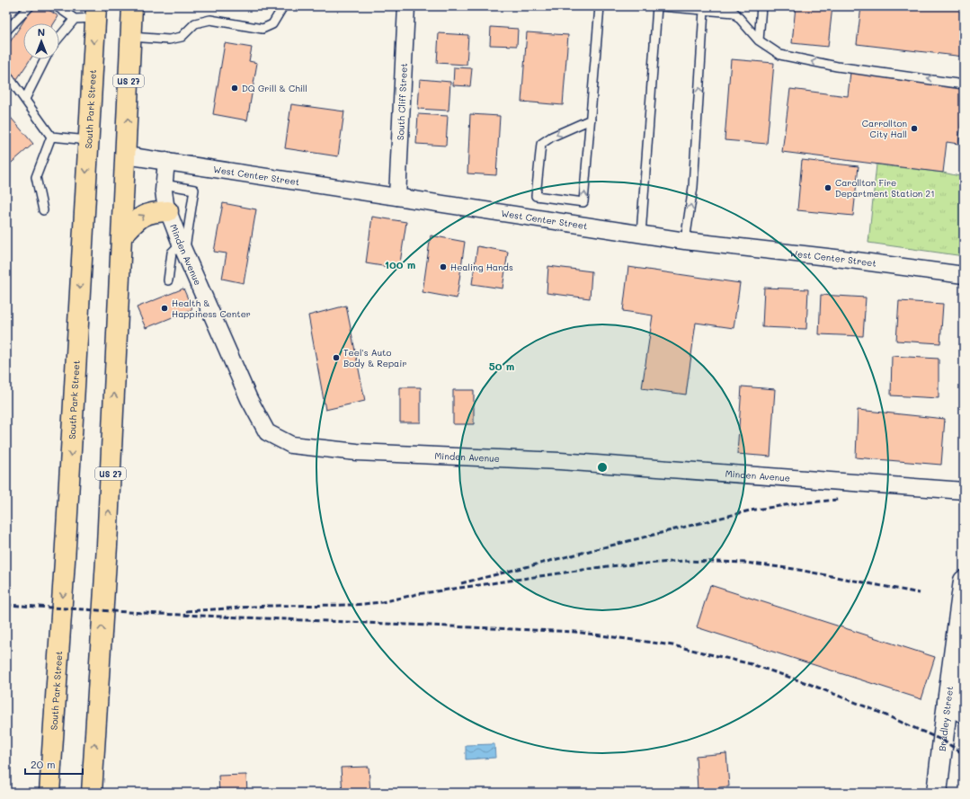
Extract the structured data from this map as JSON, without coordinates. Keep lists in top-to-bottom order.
{
  "streets": {
    "main road": ["US 27", "South Park Street"],
    "street": [
      "South Cliff Street",
      "West Center Street",
      "Minden Avenue",
      "Bradley Street"
    ]
  },
  "crossings": [
    ["US 27", "West Center Street"],
    ["South Cliff Street", "West Center Street"],
    ["West Center Street", "Minden Avenue"]
  ],
  "places": [
    "DQ Grill & Chill",
    "Carrollton City Hall",
    "Carollton Fire Department Station 21",
    "Healing Hands",
    "Health & Happiness Center",
    "Teel's Auto Body & Repair"
  ],
  "scale_bar": "20 m",
  "north": "top",
  "rings": ["100 m", "50 m"]
}
